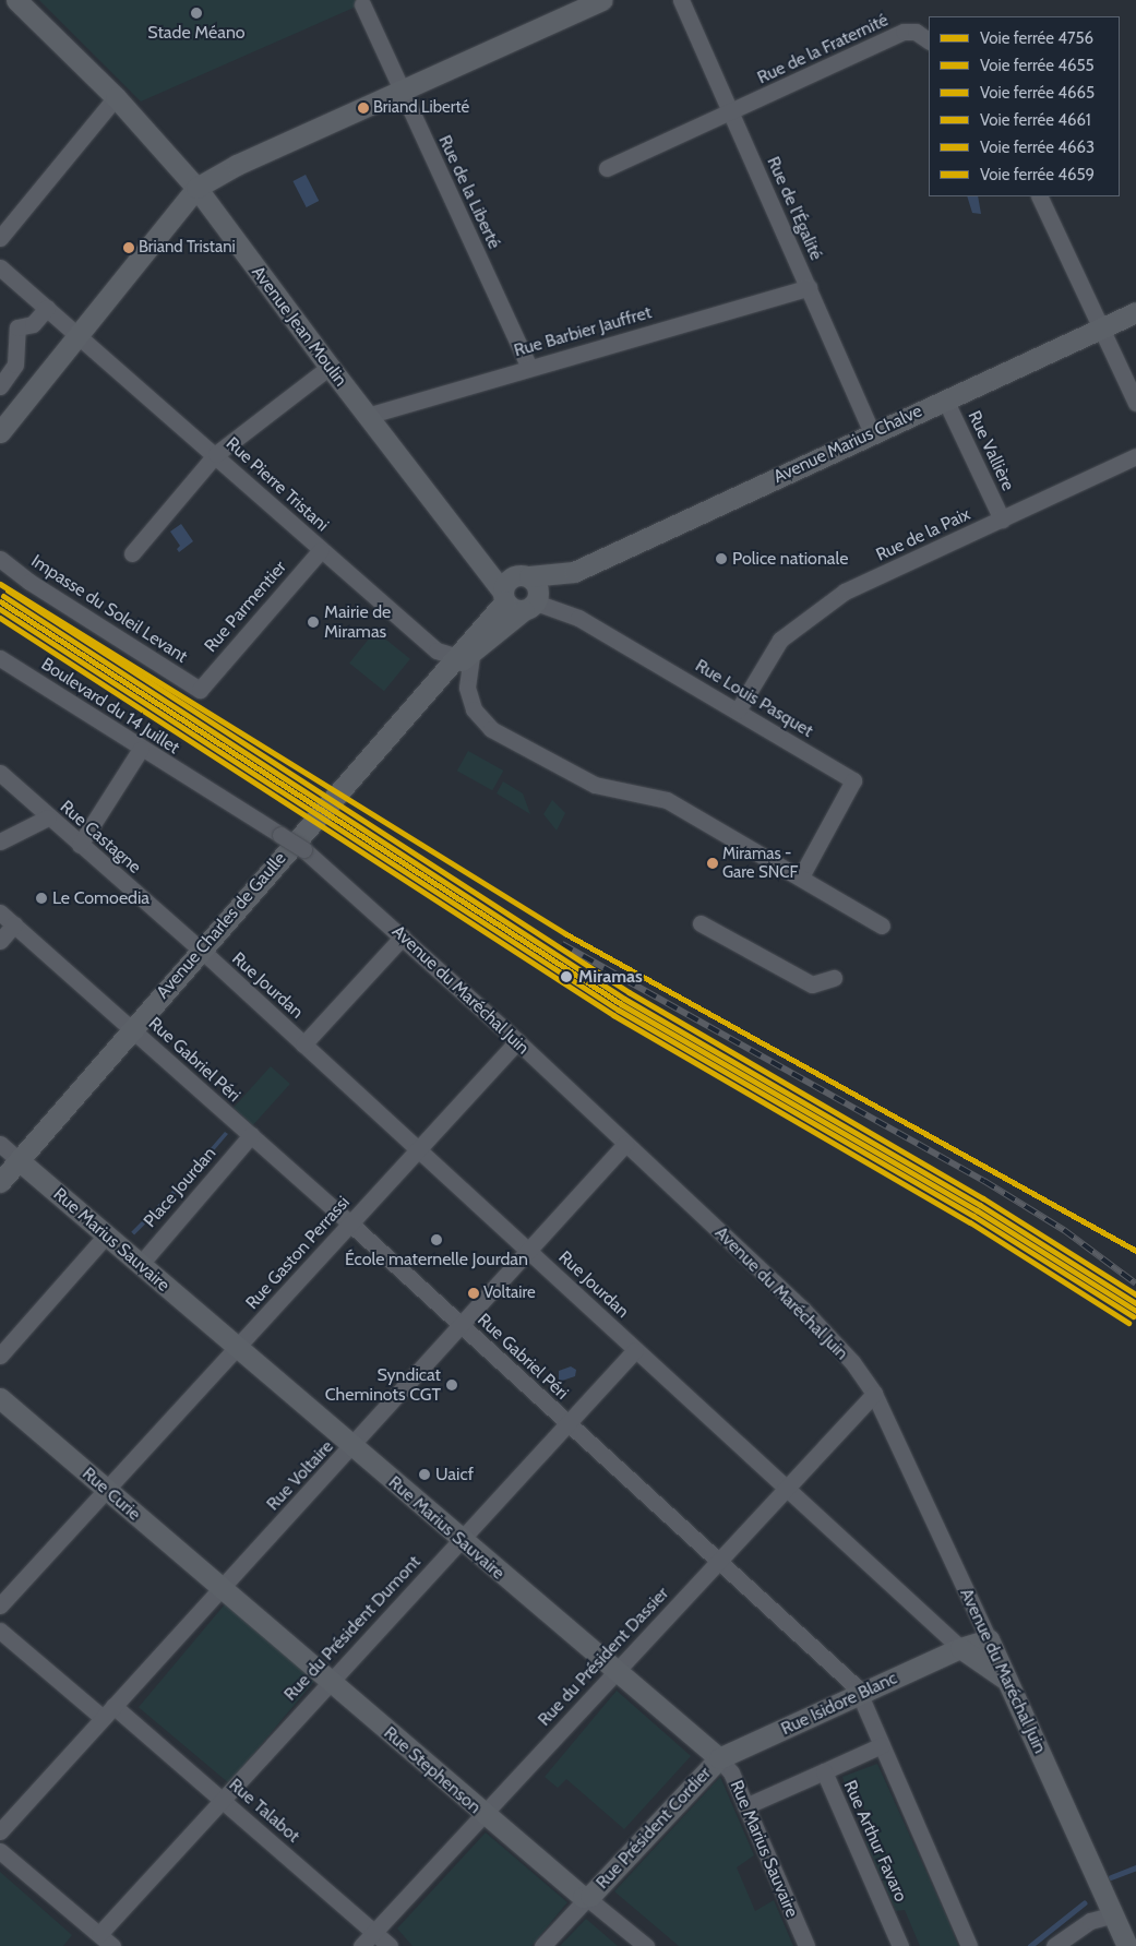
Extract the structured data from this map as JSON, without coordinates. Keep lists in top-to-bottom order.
{
  "streets": {
    "main road": [
      "Avenue Jean Moulin",
      "Avenue Marius Chalve",
      "Avenue Charles de Gaulle",
      "Avenue du Maréchal Juin",
      "Rue Marius Sauvaire",
      "Rue Curie",
      "Rue Isidore Blanc",
      "Rue Stephenson",
      "Rue Président Cordier"
    ],
    "street": [
      "Rue de la Fraternité",
      "Rue de la Liberté",
      "Rue de l'Égalité",
      "Rue Barbier Jauffret",
      "Rue Vallière",
      "Rue Pierre Tristani",
      "Rue de la Paix",
      "Rue Parmentier",
      "Impasse du Soleil Levant",
      "Rue Louis Pasquet",
      "Boulevard du 14 Juillet",
      "Rue Castagne",
      "Rue Jourdan",
      "Rue Gabriel Péri",
      "Place Jourdan",
      "Rue Gaston Perrassi",
      "Rue Voltaire",
      "Rue du Président Dumont",
      "Rue du Président Dassier",
      "Rue Talabot",
      "Rue Arthur Favaro"
    ]
  },
  "crossings": [
    ["Rue de la Fraternité", "Rue de l'Égalité"],
    ["Rue de la Liberté", "Rue Barbier Jauffret"],
    ["Rue de l'Égalité", "Rue Barbier Jauffret"],
    ["Rue de l'Égalité", "Avenue Marius Chalve"],
    ["Avenue Jean Moulin", "Rue Barbier Jauffret"],
    ["Avenue Jean Moulin", "Avenue Marius Chalve"],
    ["Avenue Jean Moulin", "Rue Louis Pasquet"],
    ["Avenue Marius Chalve", "Rue Vallière"],
    ["Avenue Marius Chalve", "Rue Louis Pasquet"],
    ["Rue Vallière", "Rue de la Paix"],
    ["Rue Pierre Tristani", "Rue Parmentier"],
    ["Rue Pierre Tristani", "Avenue Charles de Gaulle"],
    ["Rue de la Paix", "Rue Louis Pasquet"],
    ["Rue Parmentier", "Impasse du Soleil Levant"],
    ["Boulevard du 14 Juillet", "Avenue du Maréchal Juin"],
    ["Rue Castagne", "Avenue Charles de Gaulle"],
    ["Rue Castagne", "Rue Jourdan"],
    ["Avenue Charles de Gaulle", "Rue Jourdan"],
    ["Avenue Charles de Gaulle", "Rue Gabriel Péri"],
    ["Avenue Charles de Gaulle", "Rue Marius Sauvaire"],
    ["Rue Jourdan", "Rue Gaston Perrassi"],
    ["Rue Jourdan", "Rue Voltaire"],
    ["Rue Jourdan", "Rue du Président Dumont"],
    ["Rue Jourdan", "Rue du Président Dassier"],
    ["Rue Jourdan", "Rue Isidore Blanc"],
    ["Avenue du Maréchal Juin", "Rue Gaston Perrassi"],
    ["Avenue du Maréchal Juin", "Rue Voltaire"],
    ["Avenue du Maréchal Juin", "Rue du Président Dassier"],
    ["Avenue du Maréchal Juin", "Rue Isidore Blanc"],
    ["Rue Gabriel Péri", "Place Jourdan"],
    ["Rue Gabriel Péri", "Rue Gaston Perrassi"],
    ["Rue Gabriel Péri", "Rue Voltaire"],
    ["Rue Gabriel Péri", "Rue du Président Dumont"],
    ["Rue Gabriel Péri", "Rue du Président Dassier"],
    ["Rue Gabriel Péri", "Rue Isidore Blanc"],
    ["Place Jourdan", "Rue Marius Sauvaire"],
    ["Rue Marius Sauvaire", "Rue Gaston Perrassi"],
    ["Rue Marius Sauvaire", "Rue Voltaire"],
    ["Rue Marius Sauvaire", "Rue du Président Dumont"],
    ["Rue Marius Sauvaire", "Rue du Président Dassier"],
    ["Rue Marius Sauvaire", "Rue Isidore Blanc"],
    ["Rue Marius Sauvaire", "Rue Président Cordier"],
    ["Rue Marius Sauvaire", "Rue Arthur Favaro"],
    ["Rue Gaston Perrassi", "Rue Curie"],
    ["Rue Voltaire", "Rue Curie"],
    ["Rue Voltaire", "Rue Stephenson"],
    ["Rue Voltaire", "Rue Talabot"],
    ["Rue Curie", "Rue Stephenson"],
    ["Rue du Président Dumont", "Rue Stephenson"],
    ["Rue du Président Dumont", "Rue Talabot"],
    ["Rue du Président Dassier", "Rue Stephenson"],
    ["Rue du Président Dassier", "Rue Talabot"],
    ["Rue Isidore Blanc", "Rue Président Cordier"],
    ["Rue Stephenson", "Rue Président Cordier"]
  ],
  "places": [
    "Stade Méano",
    "Briand Liberté",
    "Briand Tristani",
    "Police nationale",
    "Mairie de Miramas",
    "Miramas - Gare SNCF",
    "Le Comoedia",
    "Miramas",
    "École maternelle Jourdan",
    "Voltaire",
    "Syndicat Cheminots CGT",
    "Uaicf"
  ],
  "lines": [
    "rail line 4756",
    "rail line 4659",
    "rail line 4661",
    "rail line 4655",
    "rail line 4665",
    "rail line 4663"
  ],
  "legend": [
    "Voie ferrée 4756",
    "Voie ferrée 4655",
    "Voie ferrée 4665",
    "Voie ferrée 4661",
    "Voie ferrée 4663",
    "Voie ferrée 4659"
  ]
}
